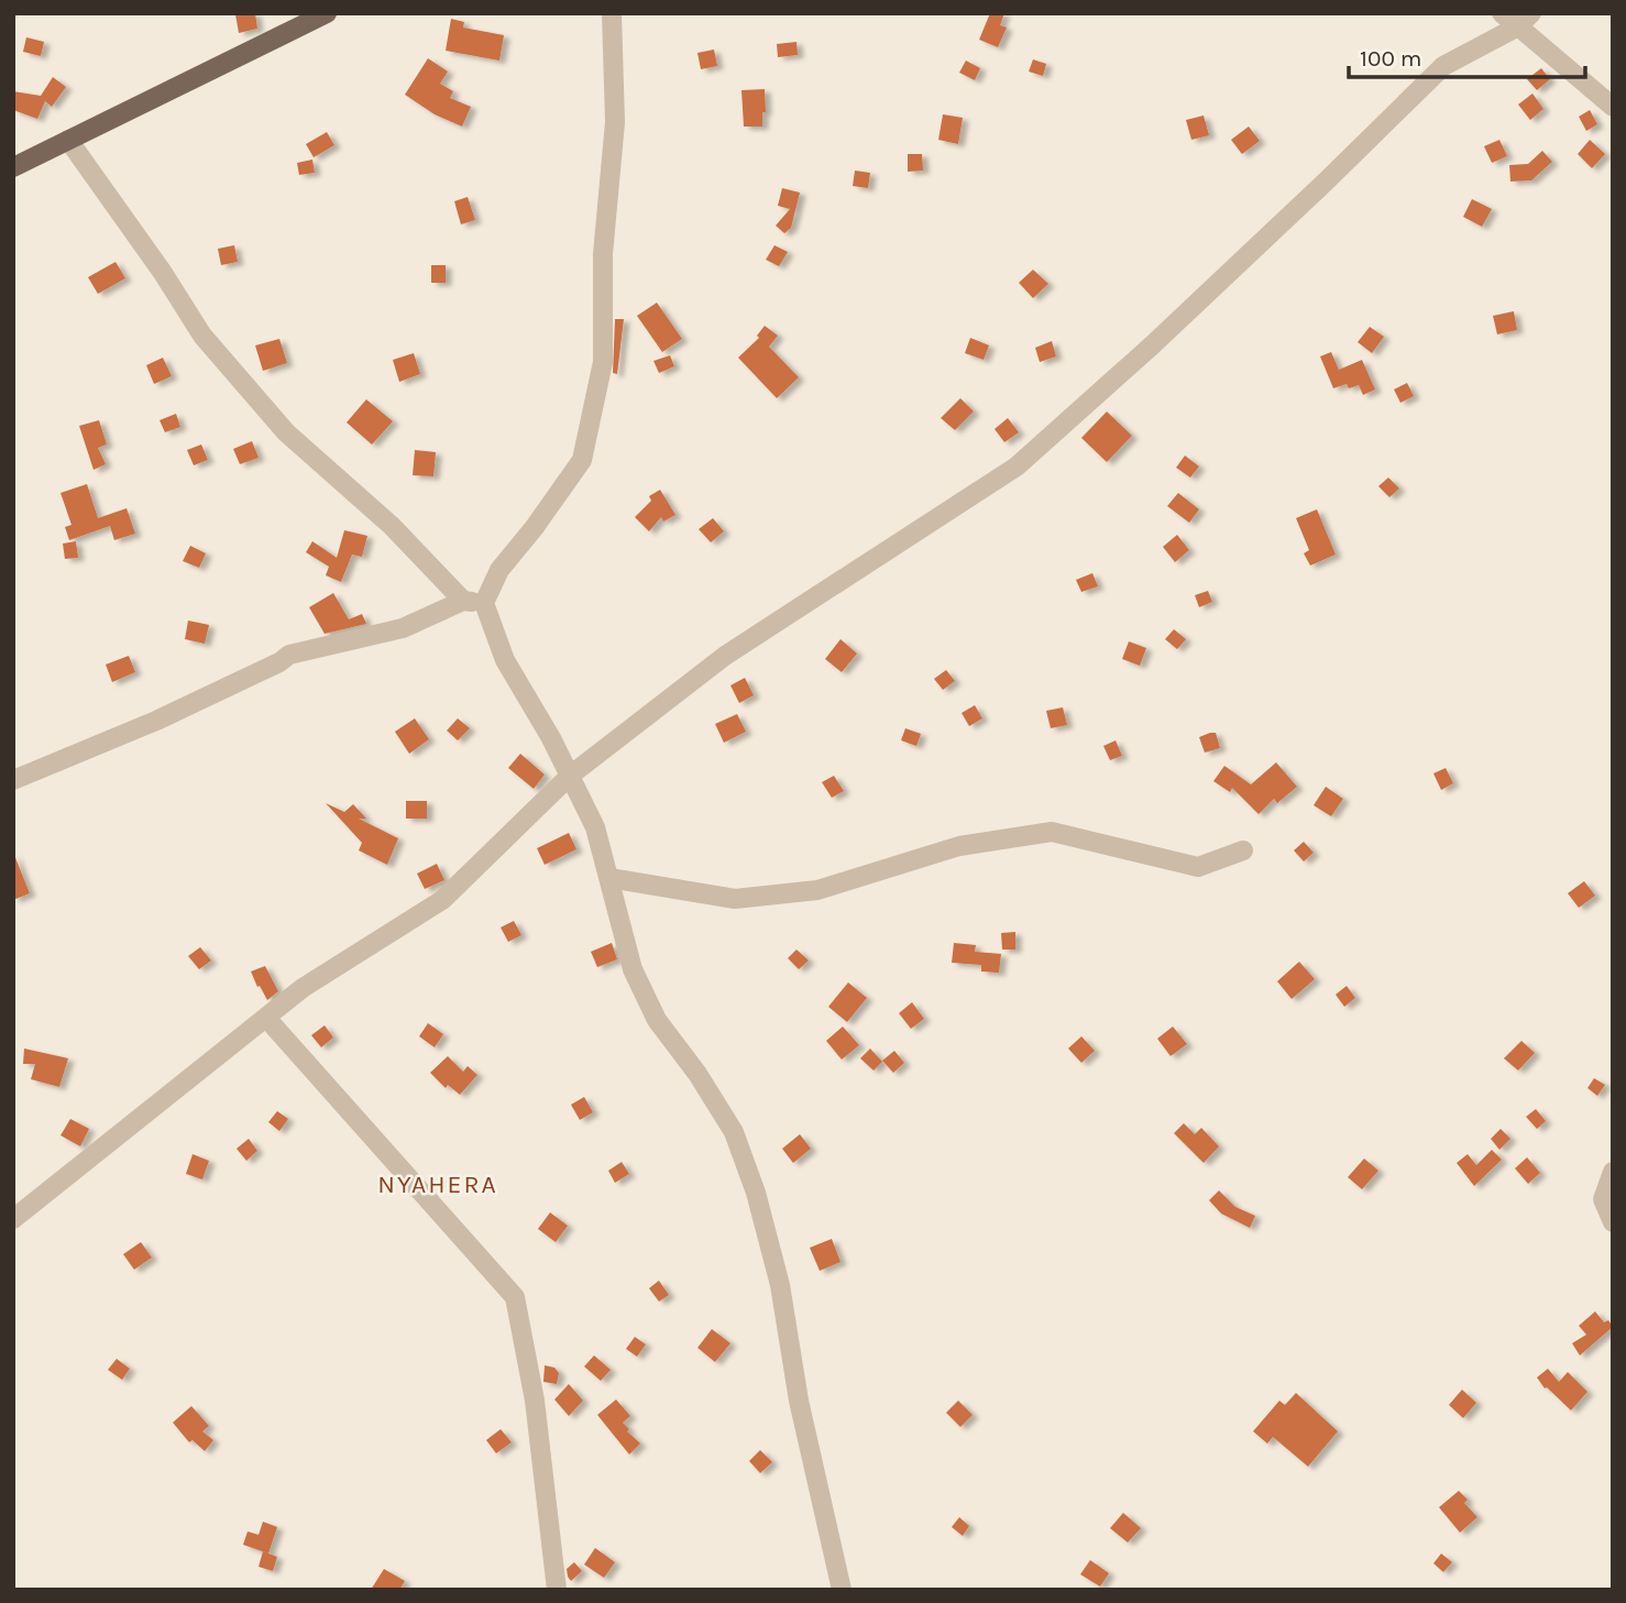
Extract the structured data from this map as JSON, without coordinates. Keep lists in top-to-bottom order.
{
  "districts": ["NYAHERA"],
  "scale_bar": "100 m"
}
